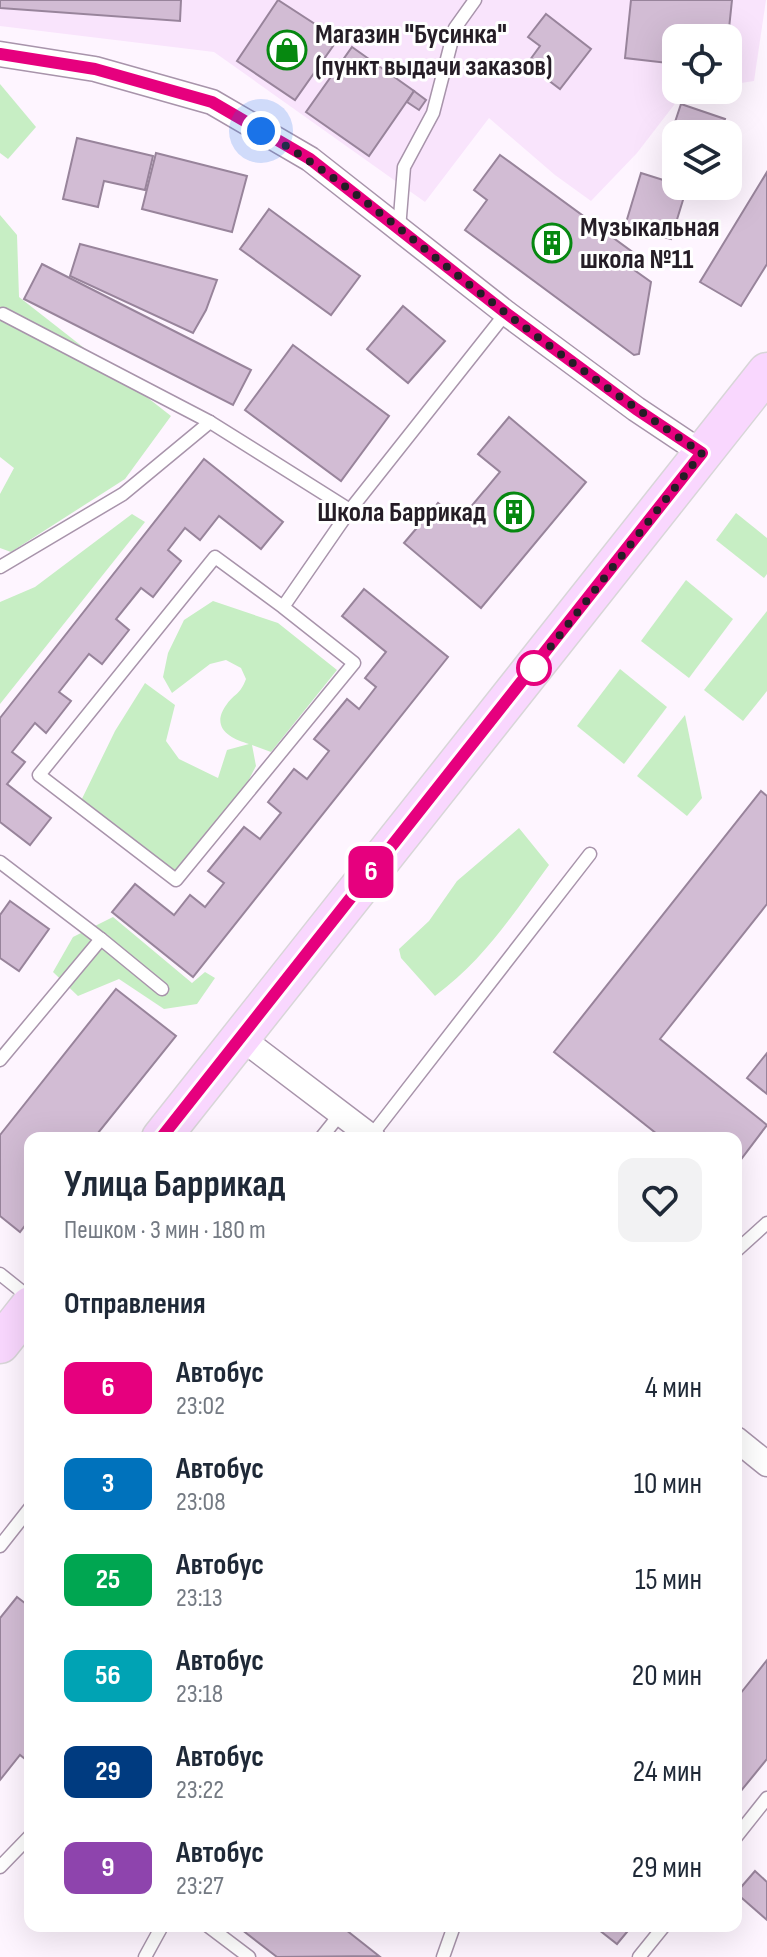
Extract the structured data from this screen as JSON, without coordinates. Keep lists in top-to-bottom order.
{
  "places": {
    "shop": ["Магазин \"Бусинка\" (пункт выдачи заказов)"],
    "building": ["Музыкальная школа №11", "Школа Баррикад"]
  },
  "lines": ["bus line 6"],
  "page": {
    "on_map": "6",
    "heading": [
      ["Улица Баррикад", "Пешком · 3 мин · 180 m"],
      "Отправления"
    ],
    "list": [
      {
        "mark": "6",
        "name": "Автобус",
        "note": "23:02",
        "value": "4 мин"
      },
      {
        "mark": "3",
        "name": "Автобус",
        "note": "23:08",
        "value": "10 мин"
      },
      {
        "mark": "25",
        "name": "Автобус",
        "note": "23:13",
        "value": "15 мин"
      },
      {
        "mark": "56",
        "name": "Автобус",
        "note": "23:18",
        "value": "20 мин"
      },
      {
        "mark": "29",
        "name": "Автобус",
        "note": "23:22",
        "value": "24 мин"
      },
      {
        "mark": "9",
        "name": "Автобус",
        "note": "23:27",
        "value": "29 мин"
      }
    ]
  }
}
